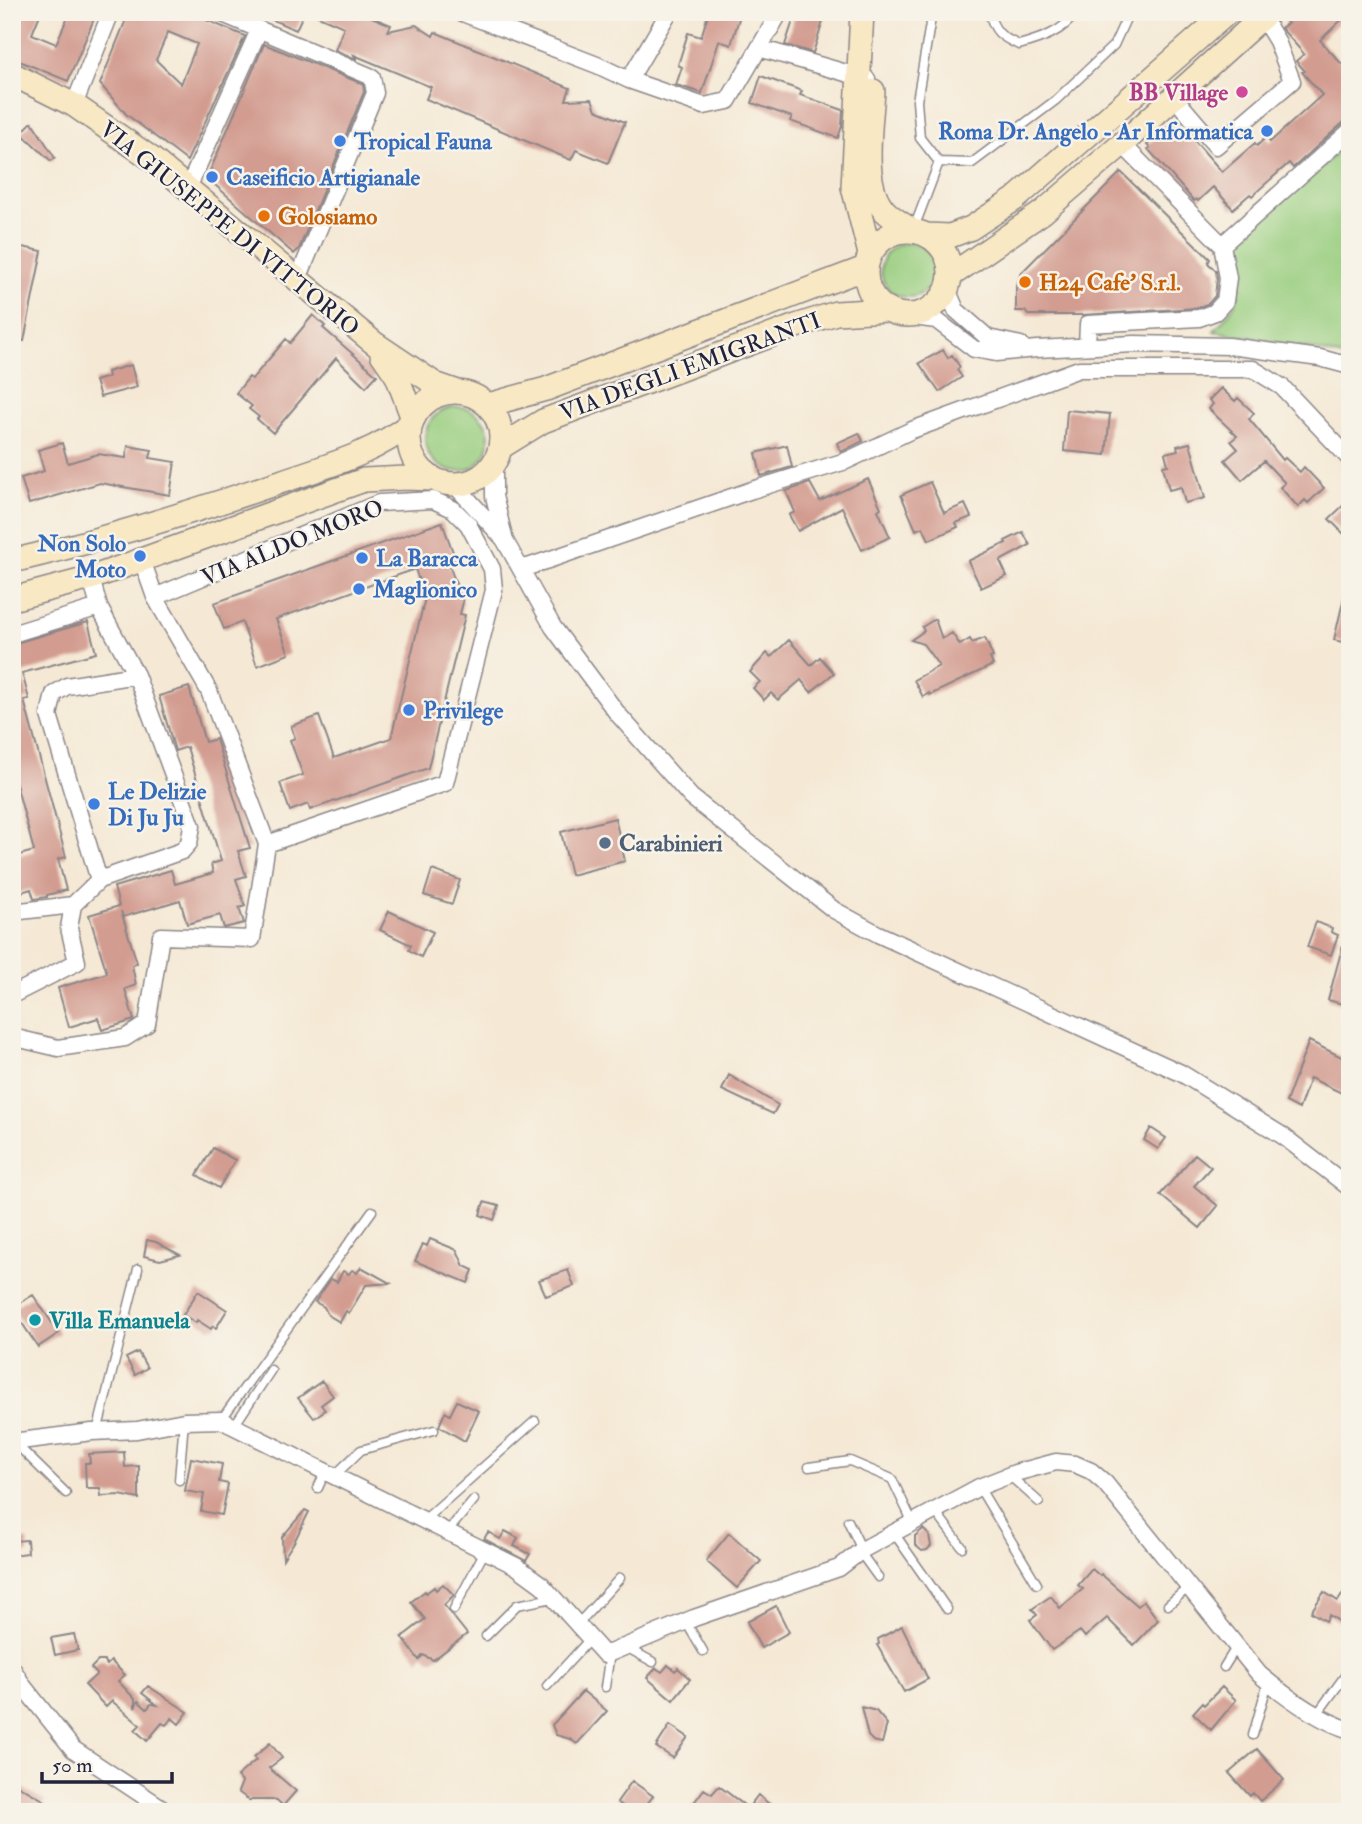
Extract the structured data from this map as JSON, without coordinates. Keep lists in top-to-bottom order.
{
  "streets": {
    "main road": ["VIA GIUSEPPE DI VITTORIO", "VIA DEGLI EMIGRANTI", "VIA ALDO MORO"]
  },
  "crossings": [
    ["VIA GIUSEPPE DI VITTORIO", "VIA DEGLI EMIGRANTI"],
    ["VIA GIUSEPPE DI VITTORIO", "VIA ALDO MORO"],
    ["VIA DEGLI EMIGRANTI", "VIA ALDO MORO"]
  ],
  "places": [
    "BB Village",
    "Roma Dr. Angelo - Ar Informatica",
    "Tropical Fauna",
    "Caseificio Artigianale",
    "Golosiamo",
    "H24 Cafe' S.r.l.",
    "Non Solo Moto",
    "La Baracca",
    "Maglionico",
    "Privilege",
    "Le Delizie Di Ju Ju",
    "Carabinieri",
    "Villa Emanuela"
  ],
  "scale_bar": "50 m"
}
